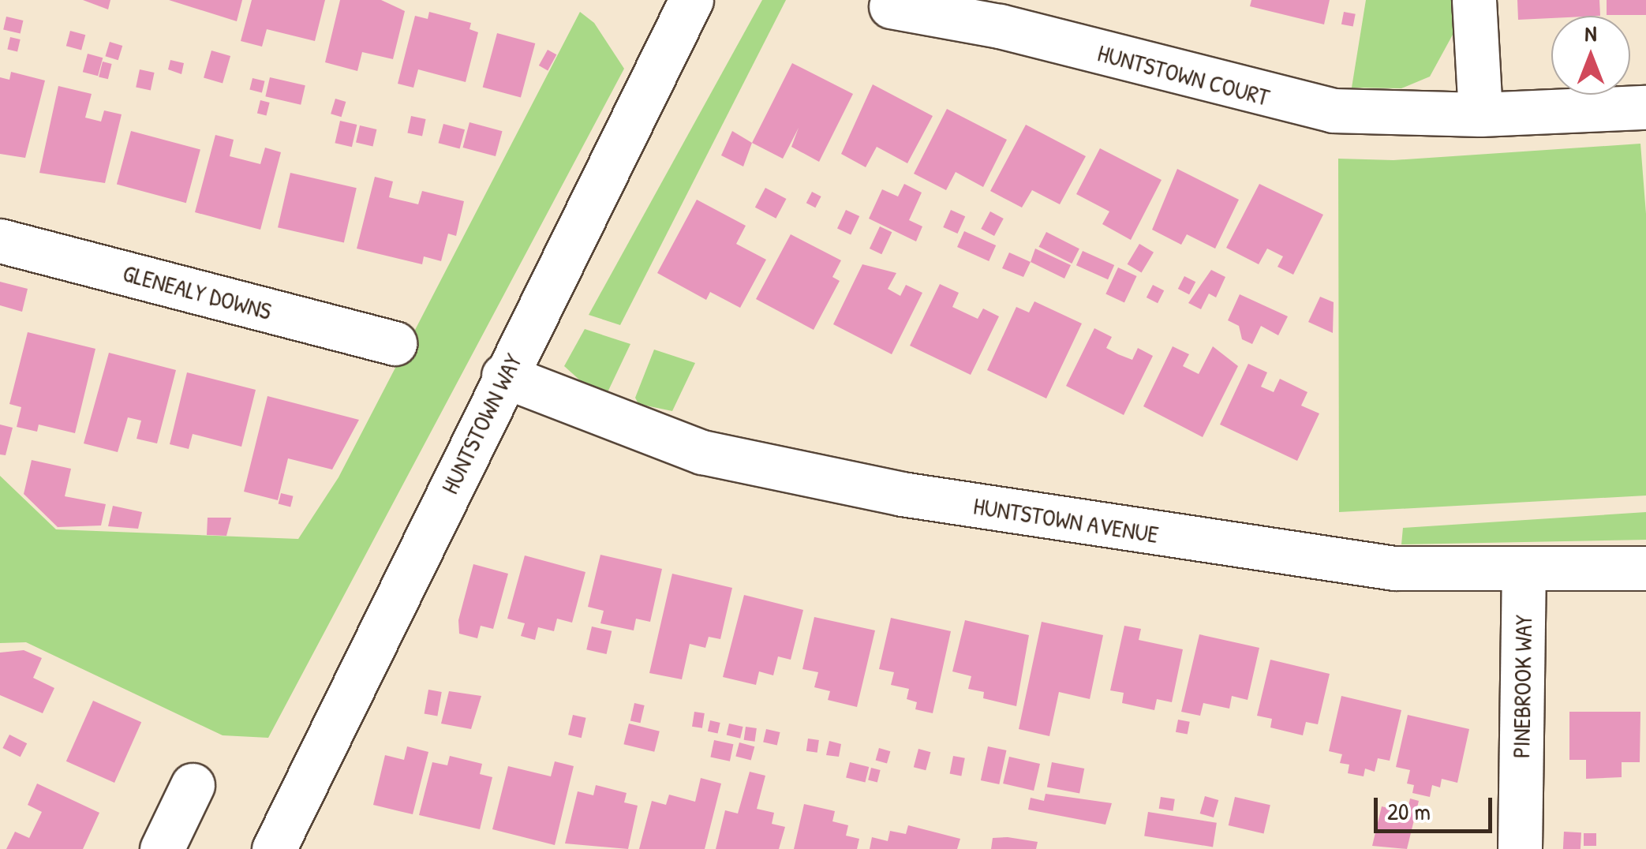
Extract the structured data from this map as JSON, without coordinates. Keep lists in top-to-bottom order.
{
  "streets": {
    "street": [
      "HUNTSTOWN COURT",
      "GLENEALY DOWNS",
      "HUNTSTOWN WAY",
      "HUNTSTOWN AVENUE",
      "PINEBROOK WAY"
    ]
  },
  "crossings": [
    ["HUNTSTOWN WAY", "HUNTSTOWN AVENUE"],
    ["HUNTSTOWN AVENUE", "PINEBROOK WAY"]
  ],
  "scale_bar": "20 m",
  "north": "top"
}
